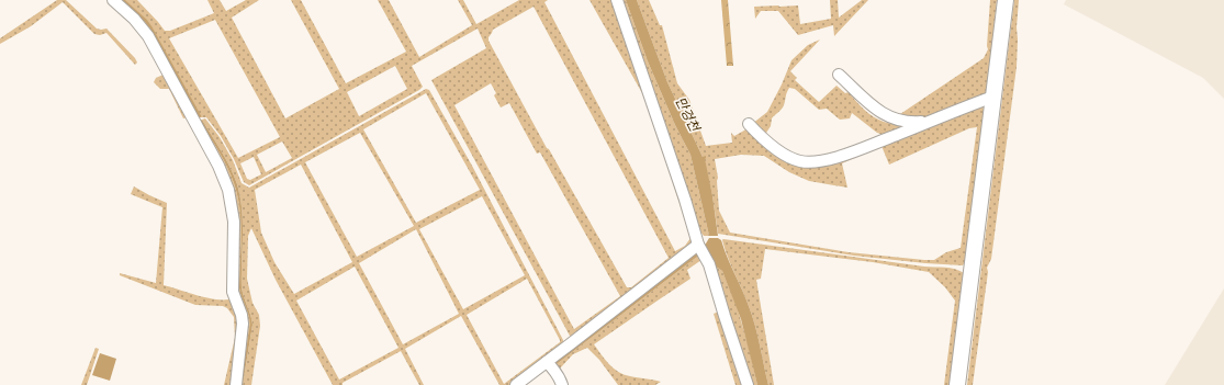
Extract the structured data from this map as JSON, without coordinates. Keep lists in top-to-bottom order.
{
  "water": ["만겅천"]
}
